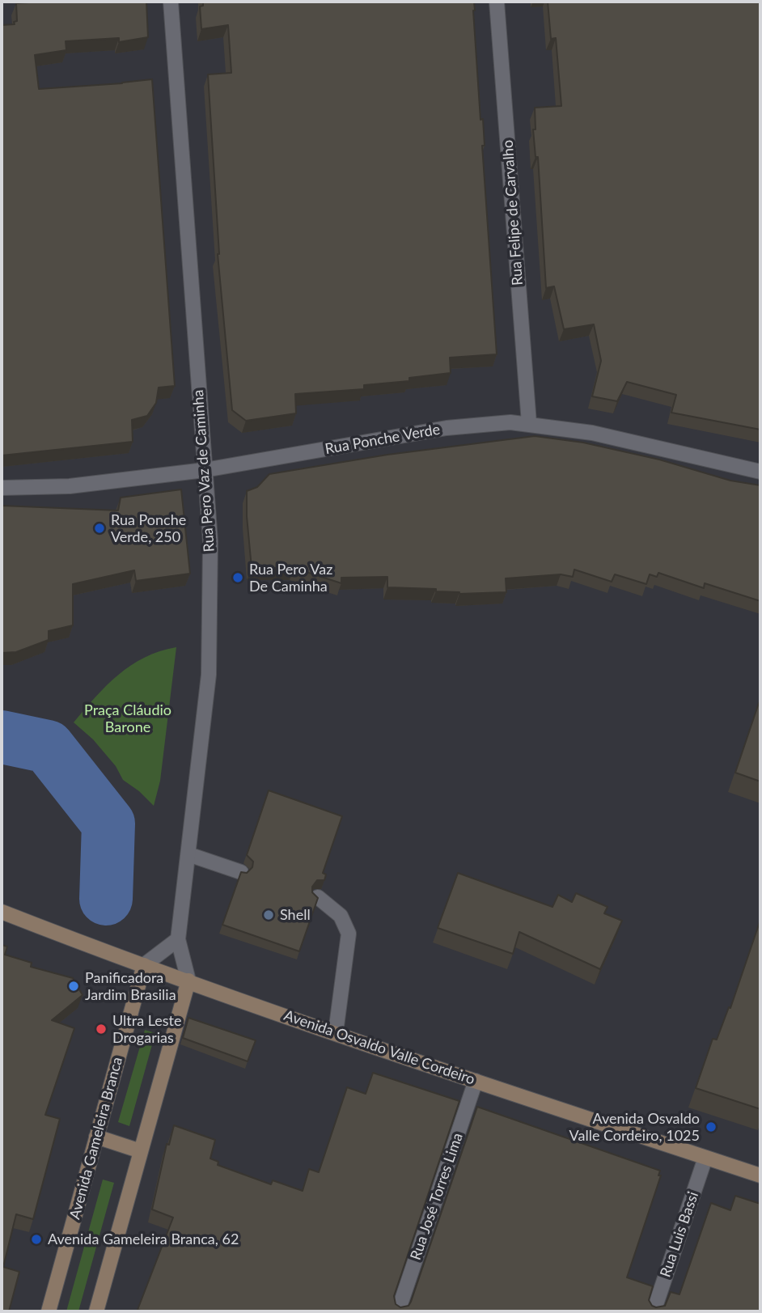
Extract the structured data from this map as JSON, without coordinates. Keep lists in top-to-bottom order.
{
  "streets": {
    "main road": ["Avenida Osvaldo Valle Cordeiro", "Avenida Gameleira Branca"],
    "street": [
      "Rua Felipe de Carvalho",
      "Rua Ponche Verde",
      "Rua Pero Vaz de Caminha",
      "Rua José Torres Lima",
      "Rua Luis Bassi"
    ]
  },
  "crossings": [
    ["Rua Felipe de Carvalho", "Rua Ponche Verde"],
    ["Rua Ponche Verde", "Rua Pero Vaz de Caminha"],
    ["Rua Pero Vaz de Caminha", "Avenida Osvaldo Valle Cordeiro"],
    ["Avenida Osvaldo Valle Cordeiro", "Avenida Gameleira Branca"],
    ["Avenida Osvaldo Valle Cordeiro", "Rua José Torres Lima"],
    ["Avenida Osvaldo Valle Cordeiro", "Rua Luis Bassi"]
  ],
  "parks": ["Praça Cláudio Barone"],
  "places": [
    "Rua Ponche Verde, 250",
    "Rua Pero Vaz De Caminha",
    "Shell",
    "Panificadora Jardim Brasilia",
    "Ultra Leste Drogarias",
    "Avenida Osvaldo Valle Cordeiro, 1025",
    "Avenida Gameleira Branca, 62"
  ]
}
